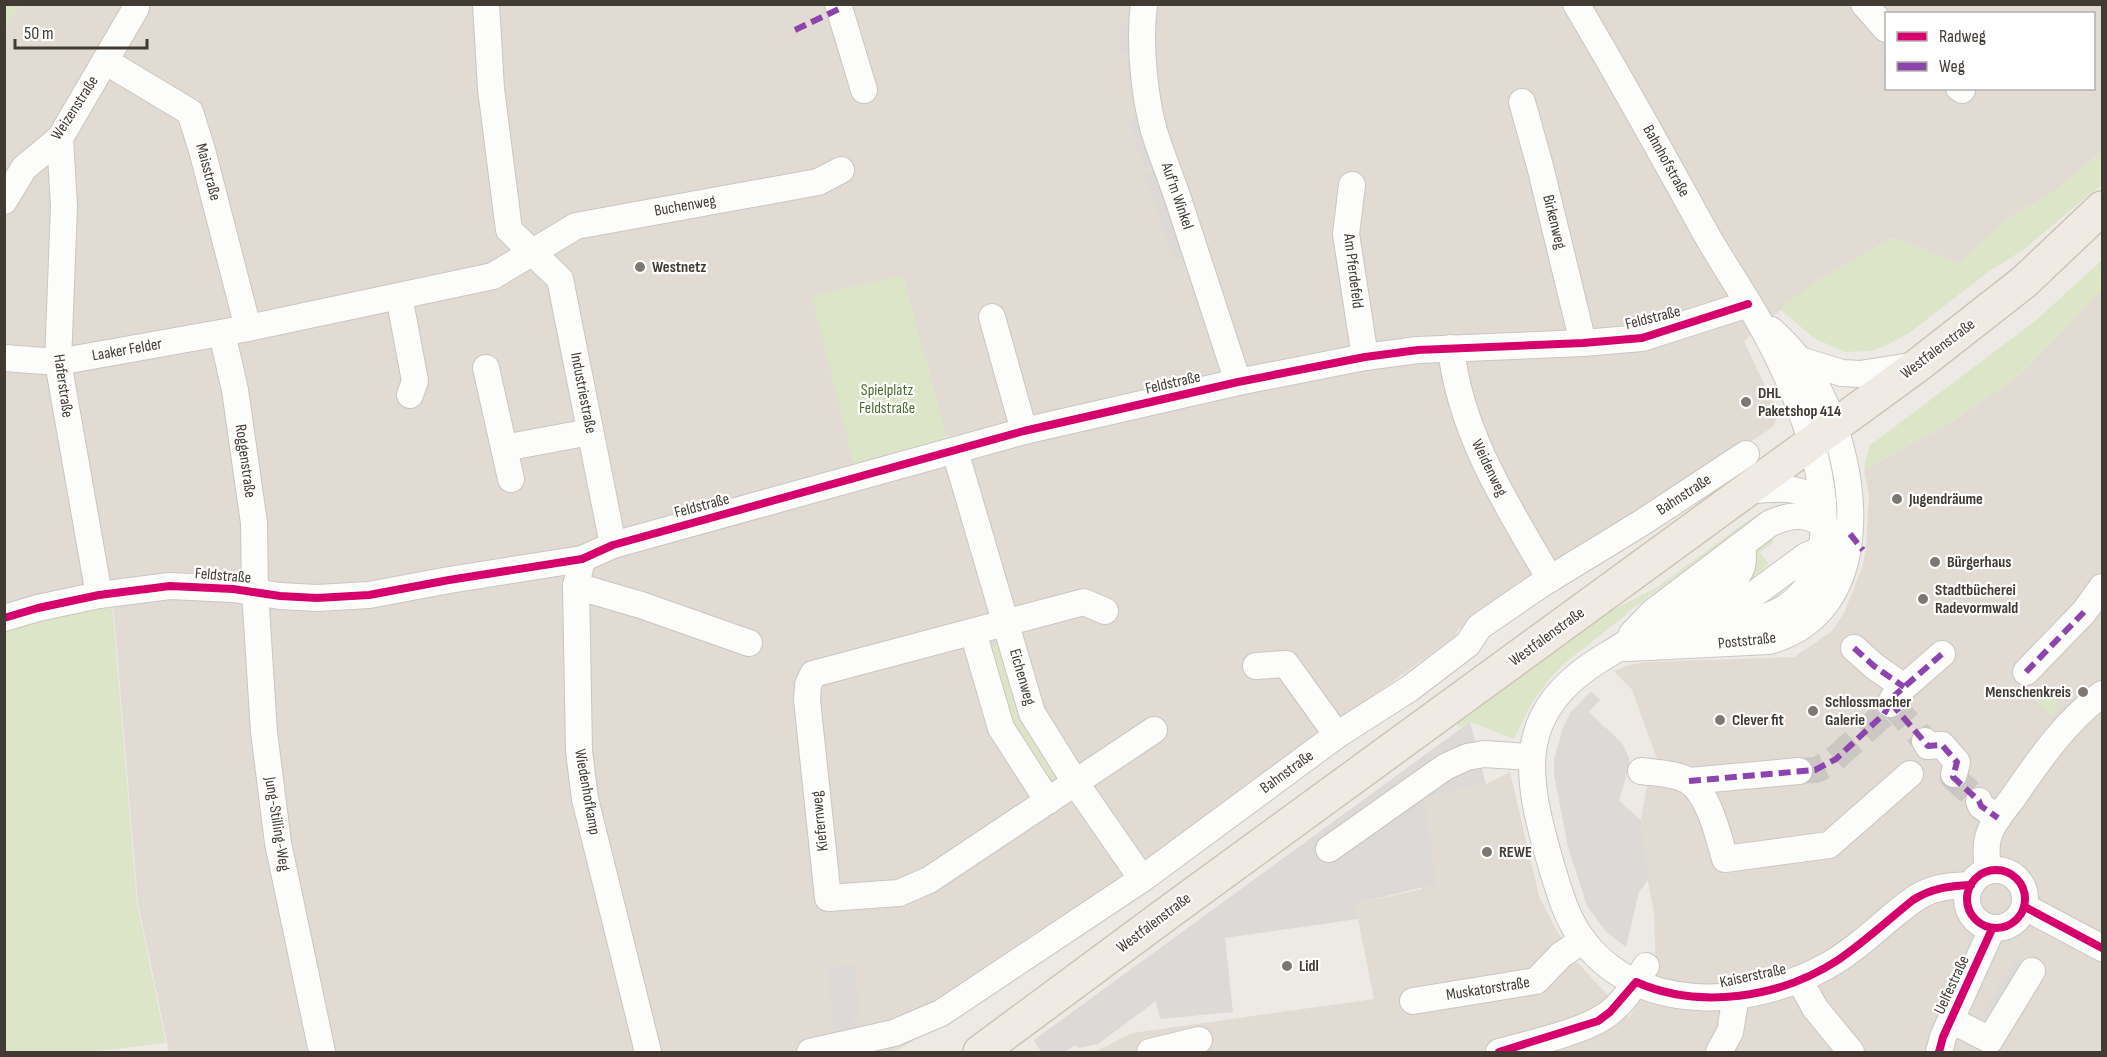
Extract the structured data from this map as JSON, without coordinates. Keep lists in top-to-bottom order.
{
  "streets": {
    "main road": ["Westfalenstraße"],
    "street": [
      "Weizenstraße",
      "Bahnhofstraße",
      "Maisstraße",
      "Auf'm Winkel",
      "Buchenweg",
      "Birkenweg",
      "Am Pferdefeld",
      "Feldstraße",
      "Laaker Felder",
      "Haferstraße",
      "Industriestraße",
      "Roggenstraße",
      "Weidenweg",
      "Bahnstraße",
      "Poststraße",
      "Eichenweg",
      "Wiedenhofkamp",
      "Kiefernweg",
      "Jung-Stilling-Weg",
      "Kaiserstraße",
      "Uelfestraße",
      "Muskatorstraße"
    ]
  },
  "crossings": [
    ["Weizenstraße", "Maisstraße"],
    ["Weizenstraße", "Haferstraße"],
    ["Bahnhofstraße", "Feldstraße"],
    ["Bahnhofstraße", "Westfalenstraße"],
    ["Bahnhofstraße", "Poststraße"],
    ["Maisstraße", "Laaker Felder"],
    ["Auf'm Winkel", "Feldstraße"],
    ["Buchenweg", "Industriestraße"],
    ["Birkenweg", "Feldstraße"],
    ["Am Pferdefeld", "Feldstraße"],
    ["Feldstraße", "Haferstraße"],
    ["Feldstraße", "Industriestraße"],
    ["Feldstraße", "Roggenstraße"],
    ["Feldstraße", "Weidenweg"],
    ["Feldstraße", "Eichenweg"],
    ["Feldstraße", "Wiedenhofkamp"],
    ["Feldstraße", "Jung-Stilling-Weg"],
    ["Westfalenstraße", "Poststraße"],
    ["Laaker Felder", "Haferstraße"],
    ["Laaker Felder", "Roggenstraße"],
    ["Roggenstraße", "Jung-Stilling-Weg"],
    ["Weidenweg", "Bahnstraße"],
    ["Bahnstraße", "Eichenweg"],
    ["Poststraße", "Kaiserstraße"],
    ["Poststraße", "Muskatorstraße"],
    ["Eichenweg", "Kiefernweg"],
    ["Kaiserstraße", "Uelfestraße"]
  ],
  "parks": ["Spielplatz Feldstraße"],
  "places": [
    "Westnetz",
    "DHL Paketshop 414",
    "Jugendräume",
    "Bürgerhaus",
    "Stadtbücherei Radevormwald",
    "Menschenkreis",
    "Schlossmacher Galerie",
    "Clever fit",
    "REWE",
    "Lidl"
  ],
  "legend": ["Radweg", "Weg"],
  "scale_bar": "50 m"
}
